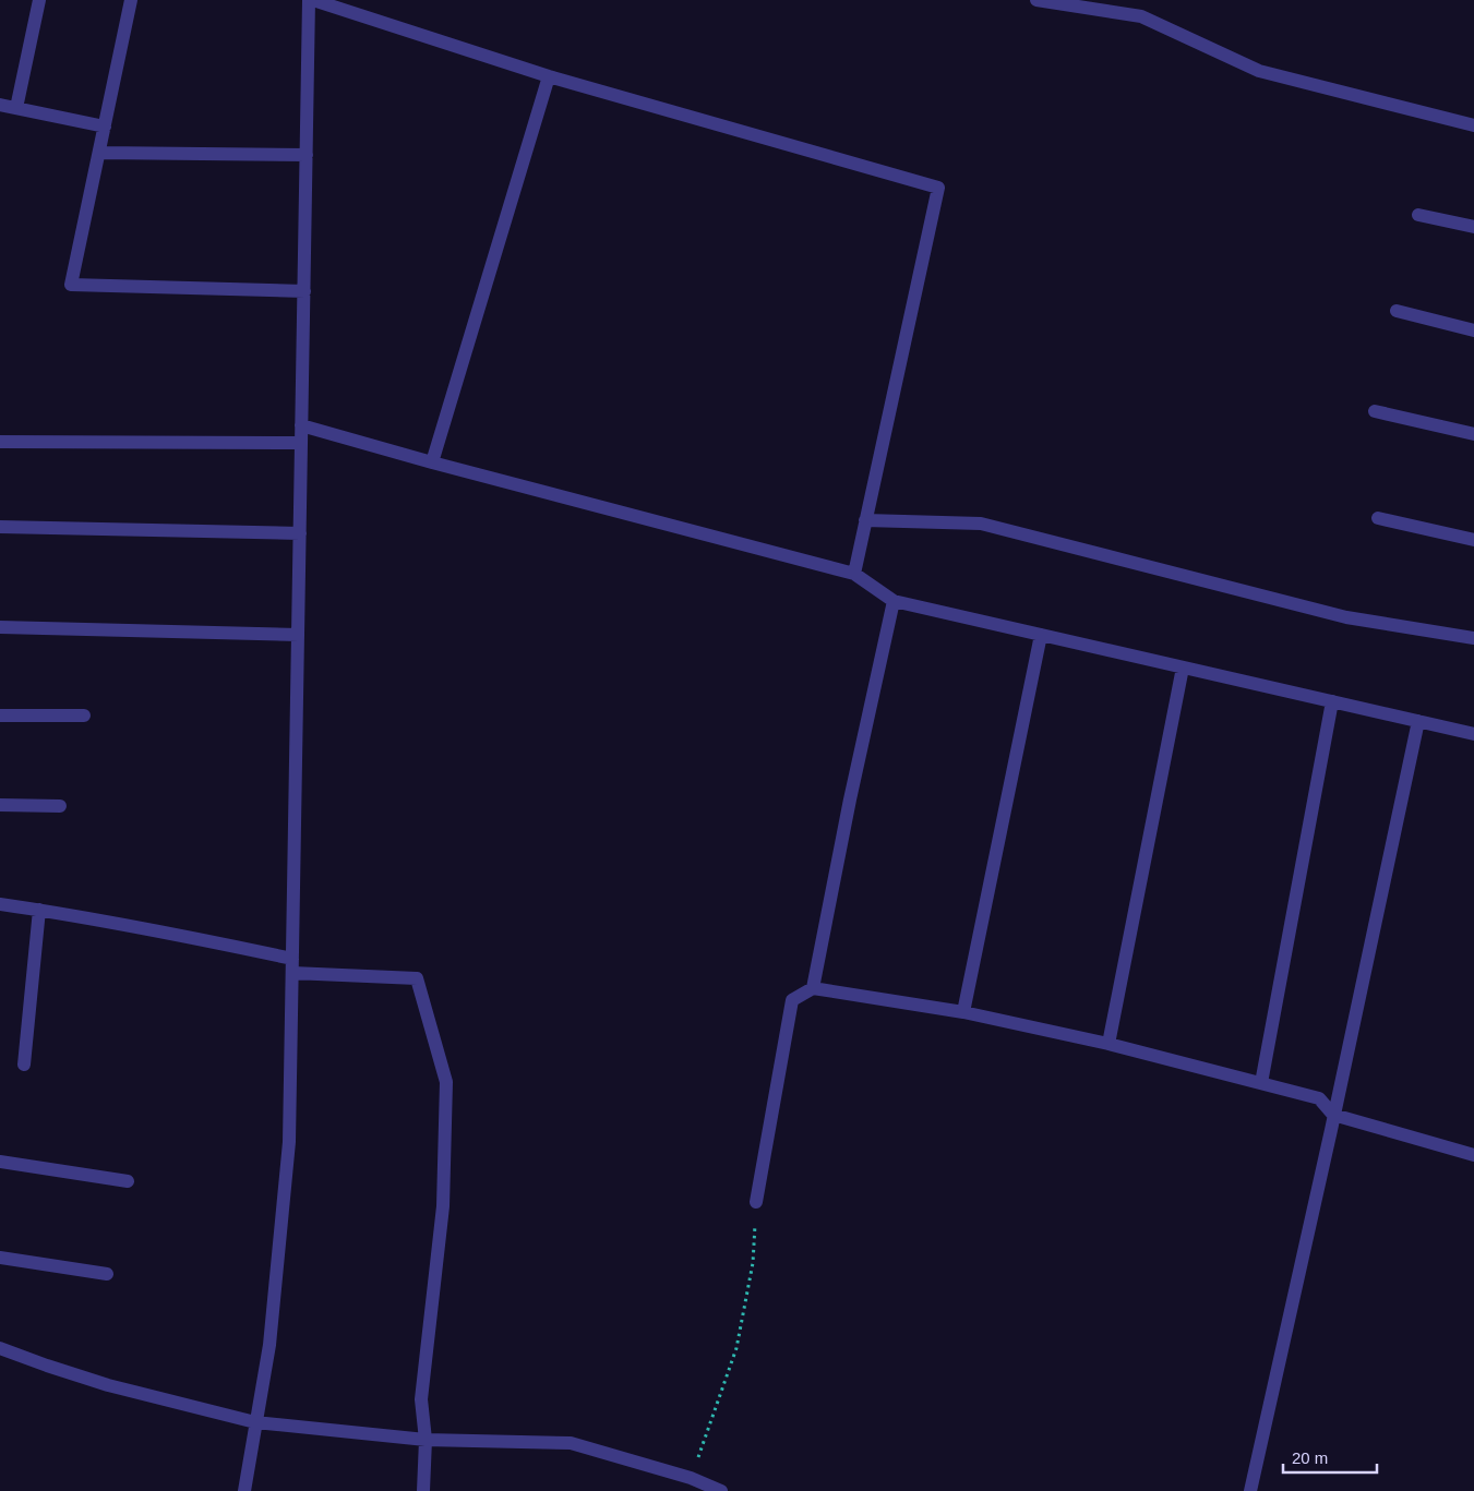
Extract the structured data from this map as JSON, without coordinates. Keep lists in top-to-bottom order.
{
  "scale_bar": "20 m"
}
